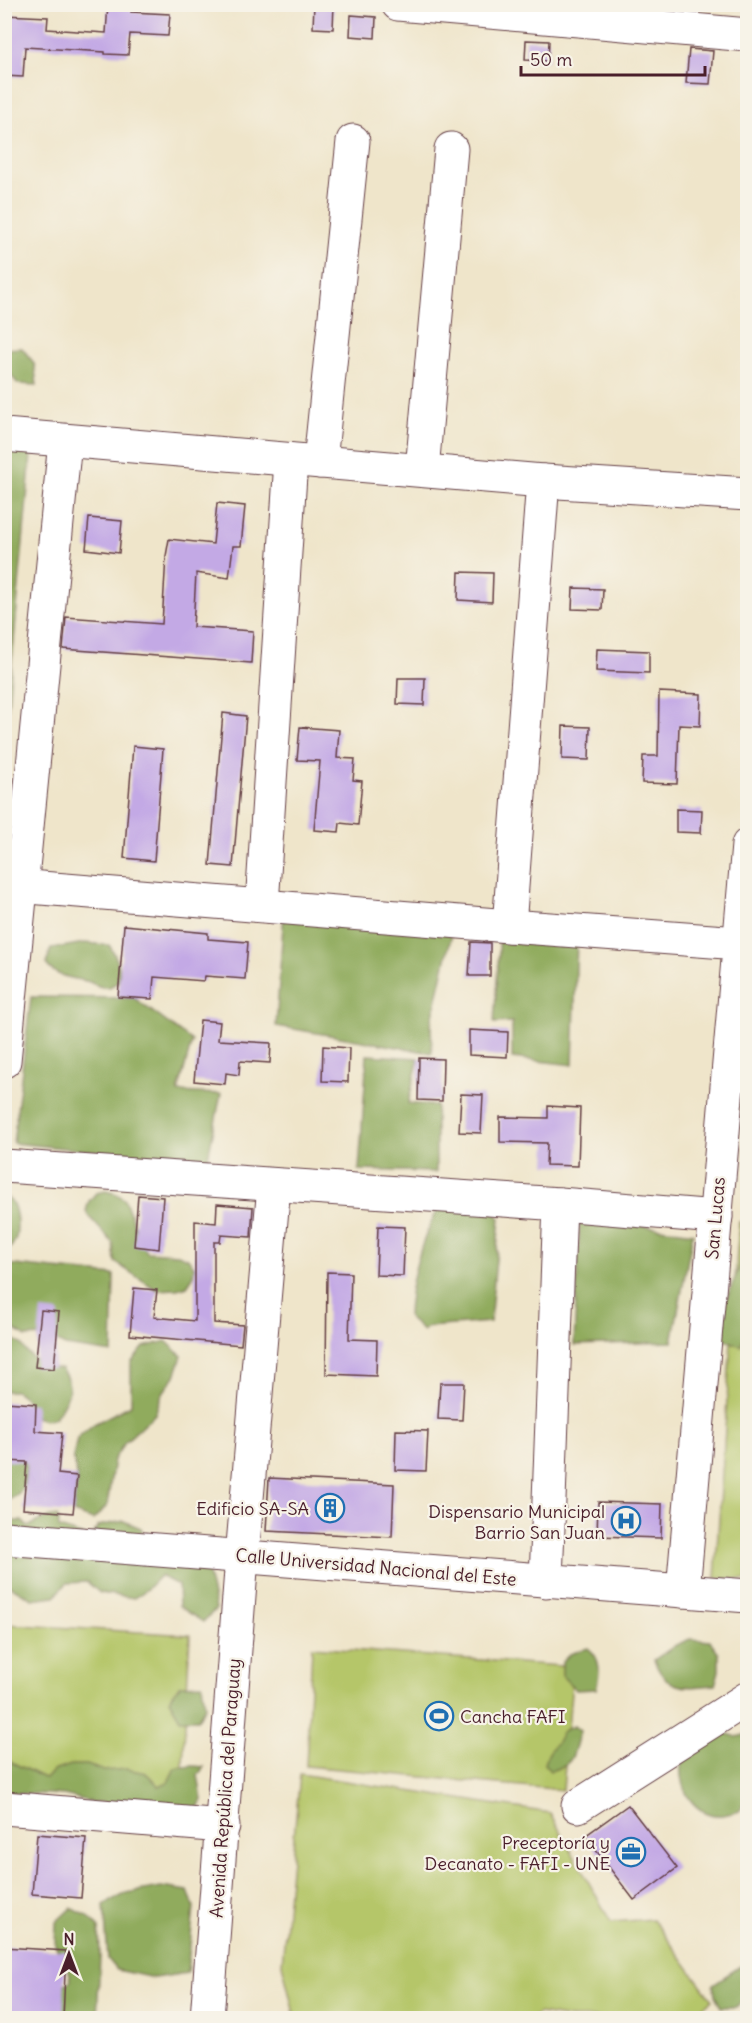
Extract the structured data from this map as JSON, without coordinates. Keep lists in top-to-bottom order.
{
  "streets": {
    "street": ["San Lucas", "Calle Universidad Nacional del Este", "Avenida República del Paraguay"]
  },
  "crossings": [
    ["San Lucas", "Calle Universidad Nacional del Este"],
    ["Calle Universidad Nacional del Este", "Avenida República del Paraguay"]
  ],
  "places": {
    "building": ["Edificio SA-SA"],
    "hospital": ["Dispensario Municipal Barrio San Juan"],
    "sports": ["Cancha FAFI"],
    "office": ["Preceptoría y Decanato - FAFI - UNE"]
  },
  "scale_bar": "50 m",
  "north": "top"
}
